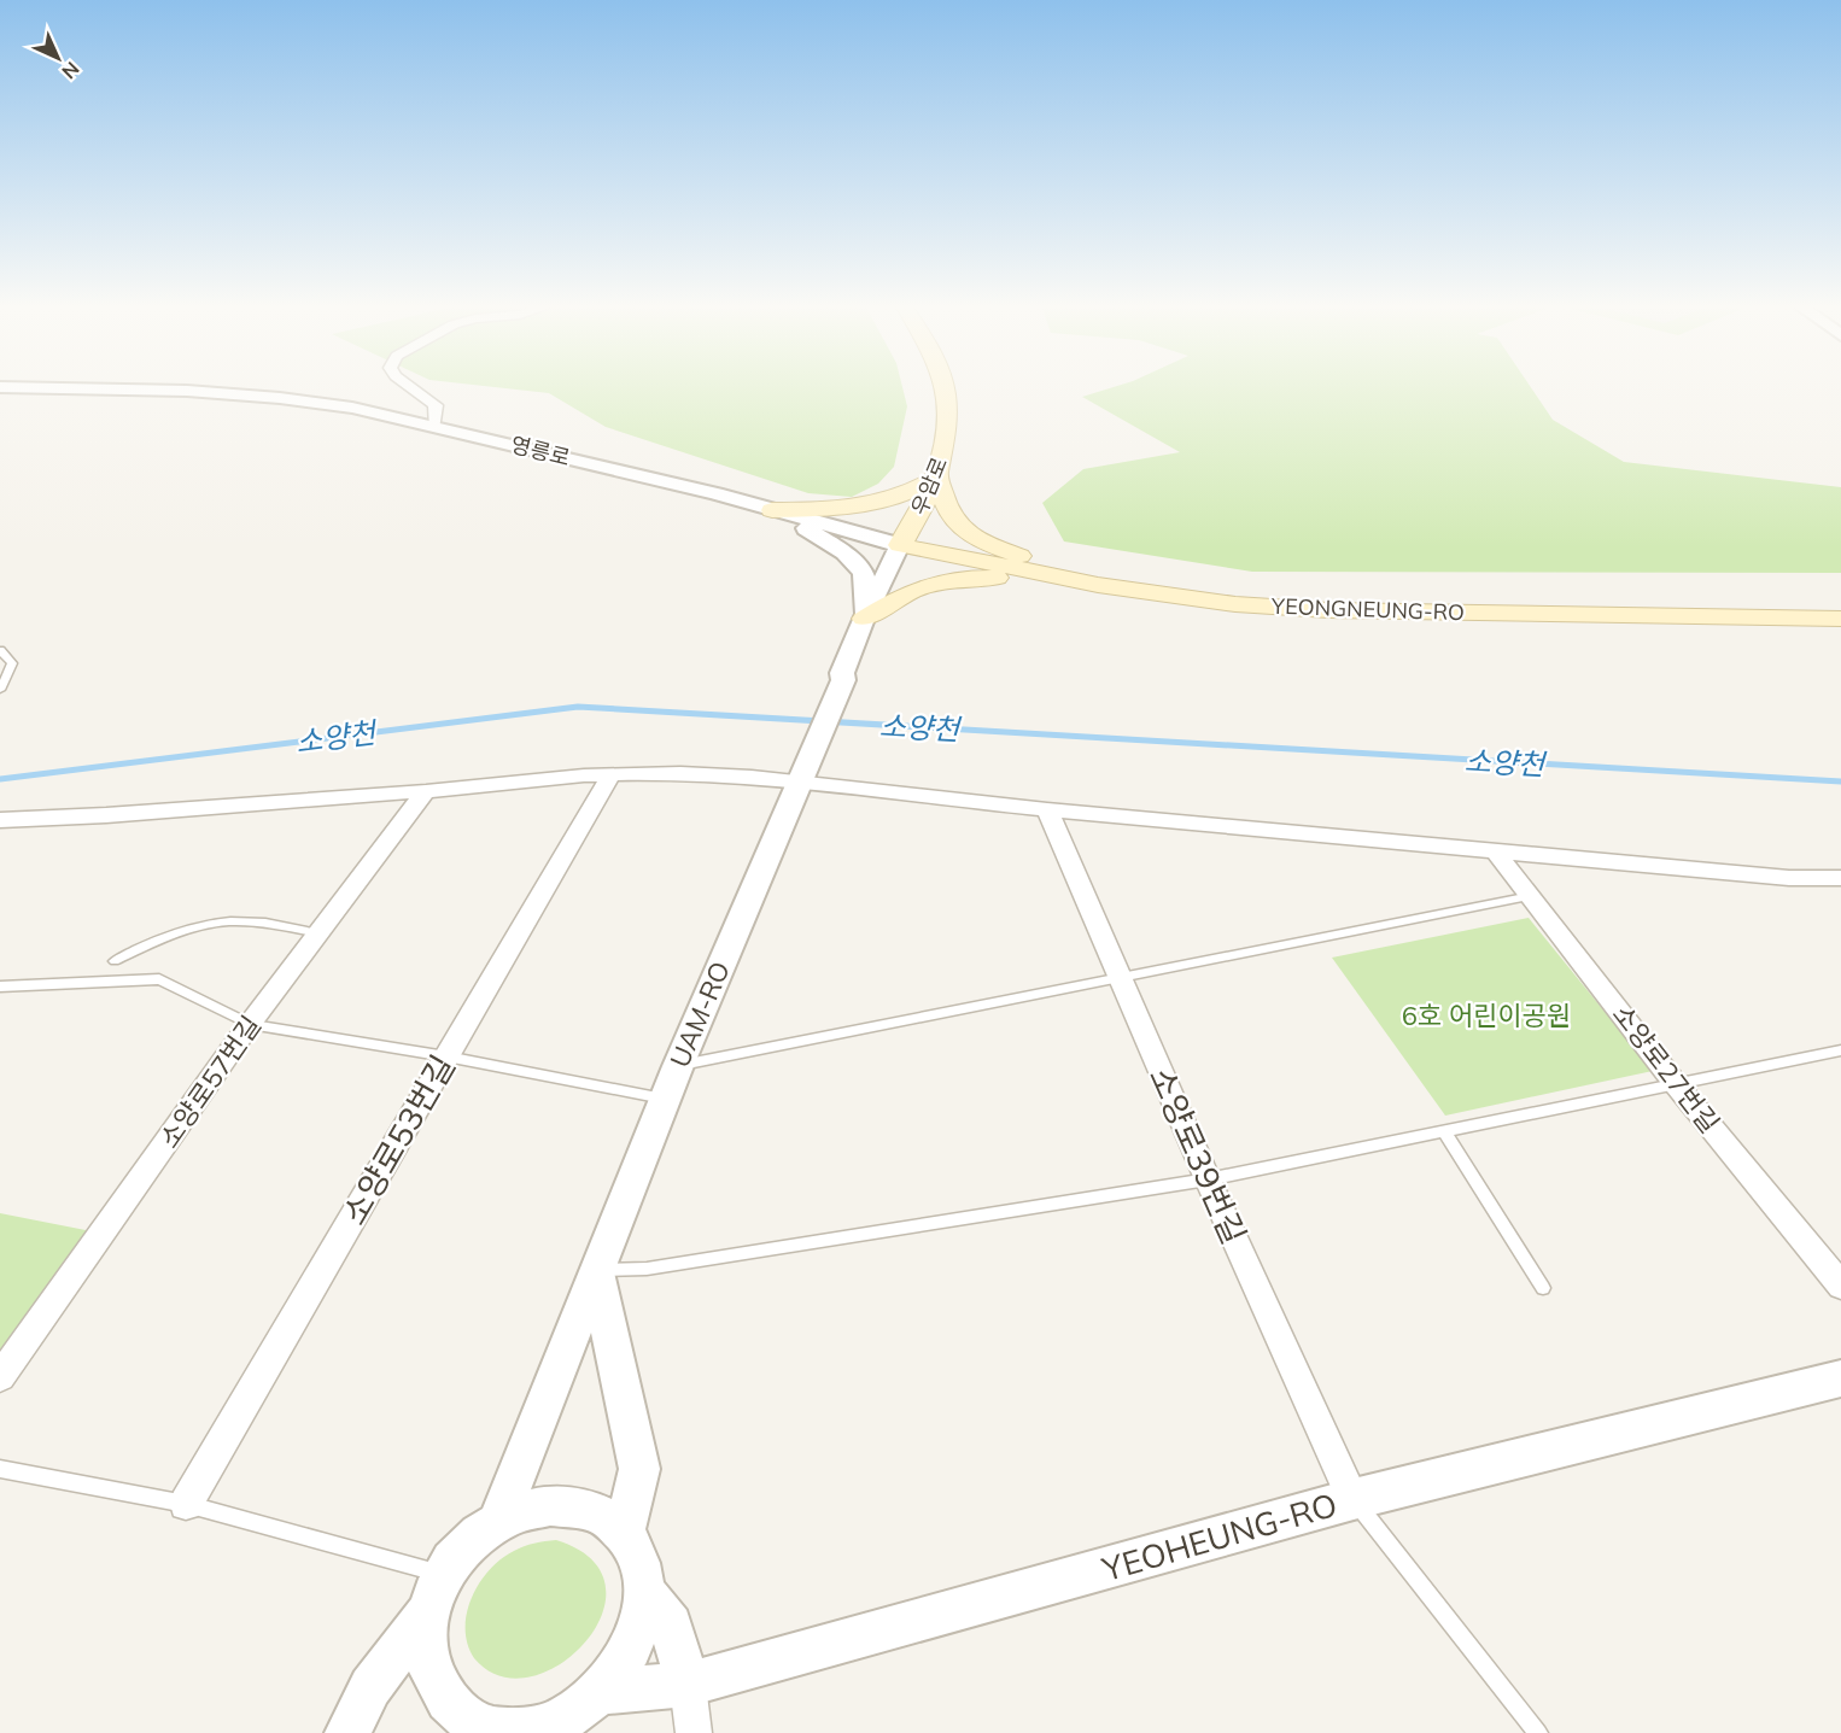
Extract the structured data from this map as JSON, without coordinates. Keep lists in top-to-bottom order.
{
  "streets": {
    "main road": ["우암로", "YEONGNEUNG-RO"],
    "street": [
      "영릉로",
      "UAM-RO",
      "소양로27번길",
      "소양로57번길",
      "소양로53번길",
      "소양로39번길",
      "YEOHEUNG-RO"
    ]
  },
  "crossings": [
    ["영릉로", "우암로"],
    ["영릉로", "YEONGNEUNG-RO"],
    ["우암로", "YEONGNEUNG-RO"],
    ["UAM-RO", "YEOHEUNG-RO"],
    ["소양로39번길", "YEOHEUNG-RO"]
  ],
  "water": ["소양천"],
  "parks": ["6호 어린이공원"],
  "north": "bottom right"
}
